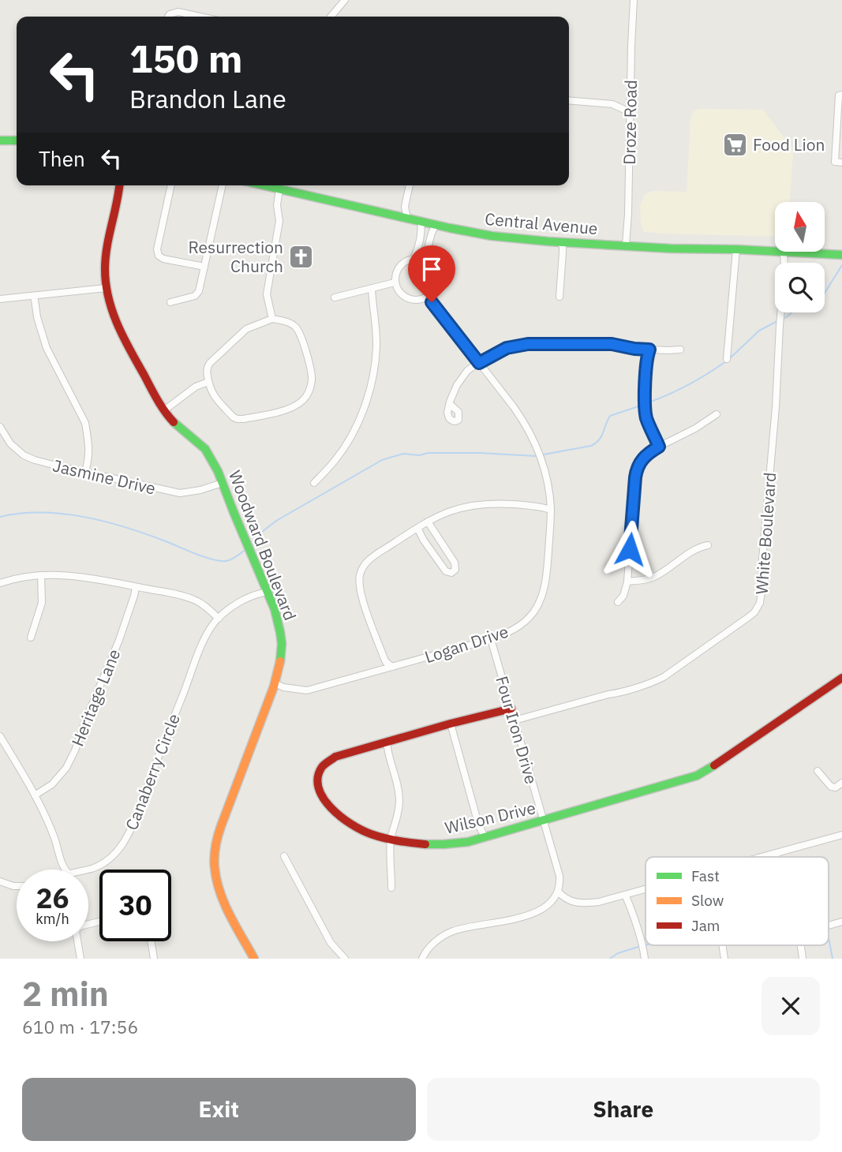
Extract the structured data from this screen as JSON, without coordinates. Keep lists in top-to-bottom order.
{
  "streets": {
    "street": [
      "Droze Road",
      "Central Avenue",
      "Jasmine Drive",
      "White Boulevard",
      "Woodward Boulevard",
      "Logan Drive",
      "Heritage Lane",
      "Four Iron Drive",
      "Canaberry Circle",
      "Wilson Drive"
    ]
  },
  "crossings": [
    ["Droze Road", "Central Avenue"],
    ["Central Avenue", "White Boulevard"],
    ["Jasmine Drive", "Woodward Boulevard"],
    ["White Boulevard", "Four Iron Drive"],
    ["Woodward Boulevard", "Logan Drive"],
    ["Woodward Boulevard", "Canaberry Circle"],
    ["Logan Drive", "Four Iron Drive"],
    ["Four Iron Drive", "Wilson Drive"]
  ],
  "places": {
    "supermarket": ["Food Lion"],
    "church": ["Resurrection Church"]
  },
  "legend": ["Fast", "Slow", "Jam"],
  "north": "top",
  "page": {
    "turn": ["150 m", "Brandon Lane"],
    "then": "Then",
    "speed": "26 km/h",
    "limit": "30",
    "heading": ["2 min", "610 m · 17:56"],
    "buttons": ["Exit", "Share"]
  }
}
